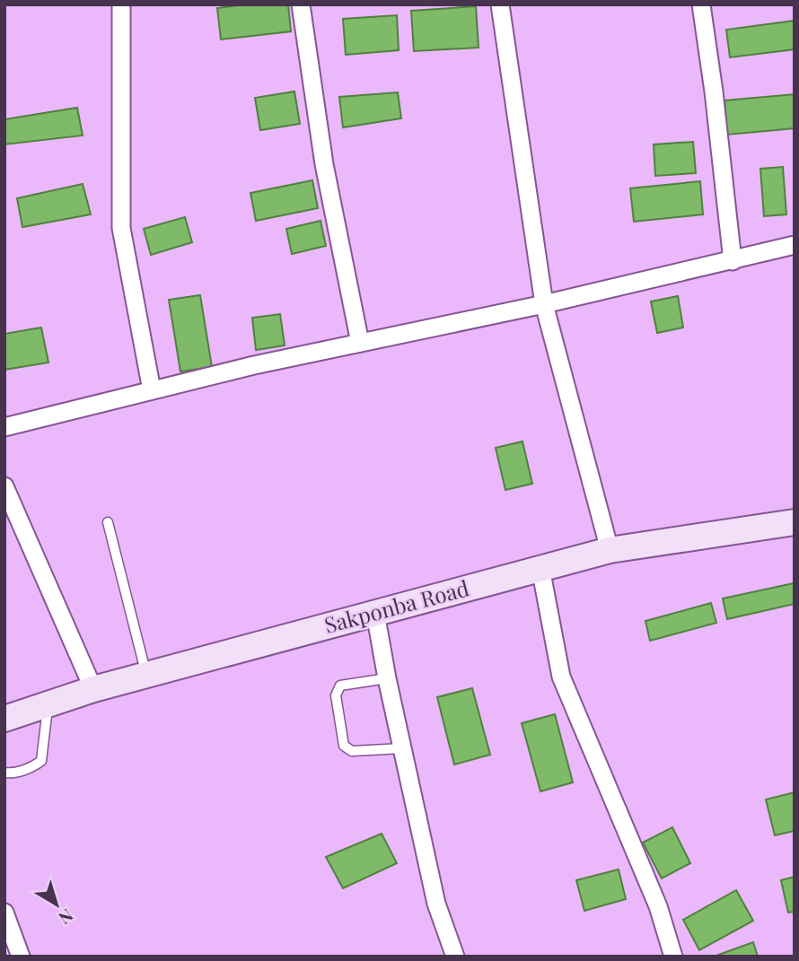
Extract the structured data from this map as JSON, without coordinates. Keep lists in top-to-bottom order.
{
  "streets": {
    "main road": ["Sakponba Road"]
  },
  "north": "bottom right"
}
